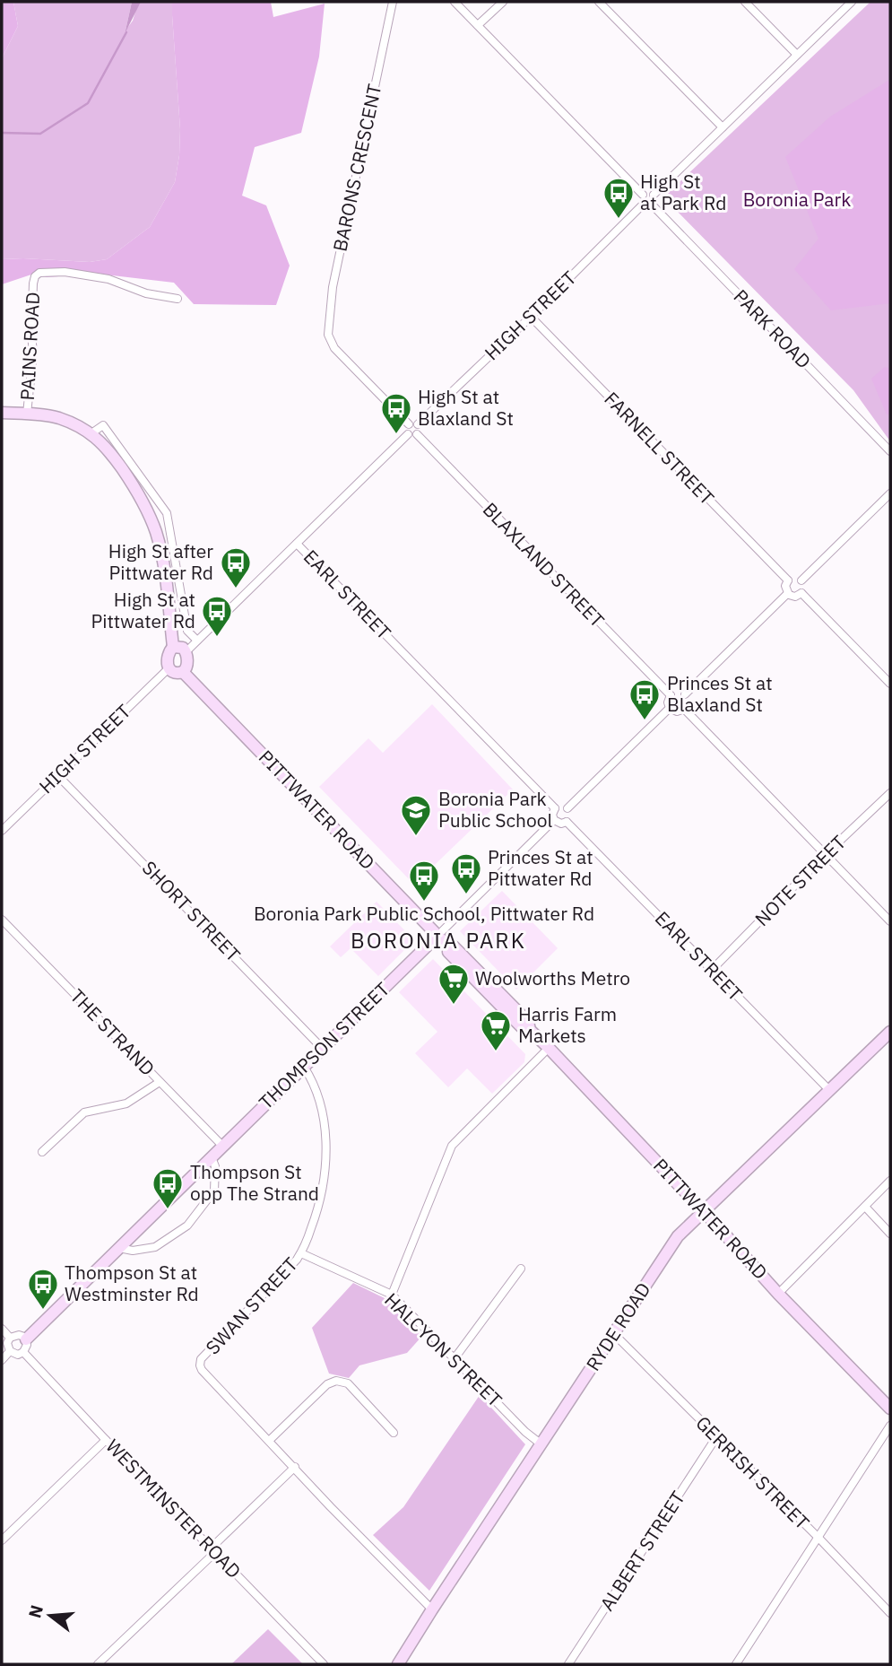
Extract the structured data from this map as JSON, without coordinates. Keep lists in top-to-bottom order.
{
  "streets": {
    "main road": ["PITTWATER ROAD", "THOMPSON STREET", "RYDE ROAD"],
    "street": [
      "BARONS CRESCENT",
      "HIGH STREET",
      "PARK ROAD",
      "PAINS ROAD",
      "FARNELL STREET",
      "BLAXLAND STREET",
      "EARL STREET",
      "NOTE STREET",
      "SHORT STREET",
      "THE STRAND",
      "SWAN STREET",
      "HALCYON STREET",
      "GERRISH STREET",
      "WESTMINSTER ROAD",
      "ALBERT STREET"
    ]
  },
  "crossings": [
    ["BARONS CRESCENT", "HIGH STREET"],
    ["BARONS CRESCENT", "BLAXLAND STREET"],
    ["HIGH STREET", "PARK ROAD"],
    ["HIGH STREET", "FARNELL STREET"],
    ["HIGH STREET", "BLAXLAND STREET"],
    ["HIGH STREET", "PITTWATER ROAD"],
    ["HIGH STREET", "SHORT STREET"],
    ["EARL STREET", "NOTE STREET"],
    ["EARL STREET", "RYDE ROAD"],
    ["PITTWATER ROAD", "THOMPSON STREET"],
    ["PITTWATER ROAD", "RYDE ROAD"],
    ["SHORT STREET", "THOMPSON STREET"],
    ["THE STRAND", "THOMPSON STREET"],
    ["THOMPSON STREET", "SWAN STREET"],
    ["THOMPSON STREET", "WESTMINSTER ROAD"],
    ["SWAN STREET", "RYDE ROAD"],
    ["SWAN STREET", "HALCYON STREET"],
    ["RYDE ROAD", "HALCYON STREET"],
    ["RYDE ROAD", "GERRISH STREET"],
    ["GERRISH STREET", "ALBERT STREET"]
  ],
  "districts": ["BORONIA PARK"],
  "parks": ["Boronia Park"],
  "places": {
    "bus stop": [
      "High St at Park Rd",
      "High St at Blaxland St",
      "High St after Pittwater Rd",
      "High St at Pittwater Rd",
      "Princes St at Blaxland St",
      "Princes St at Pittwater Rd",
      "Boronia Park Public School, Pittwater Rd",
      "Thompson St opp The Strand",
      "Thompson St at Westminster Rd"
    ],
    "school or university": ["Boronia Park Public School"],
    "supermarket": ["Woolworths Metro", "Harris Farm Markets"]
  },
  "north": "left"
}
